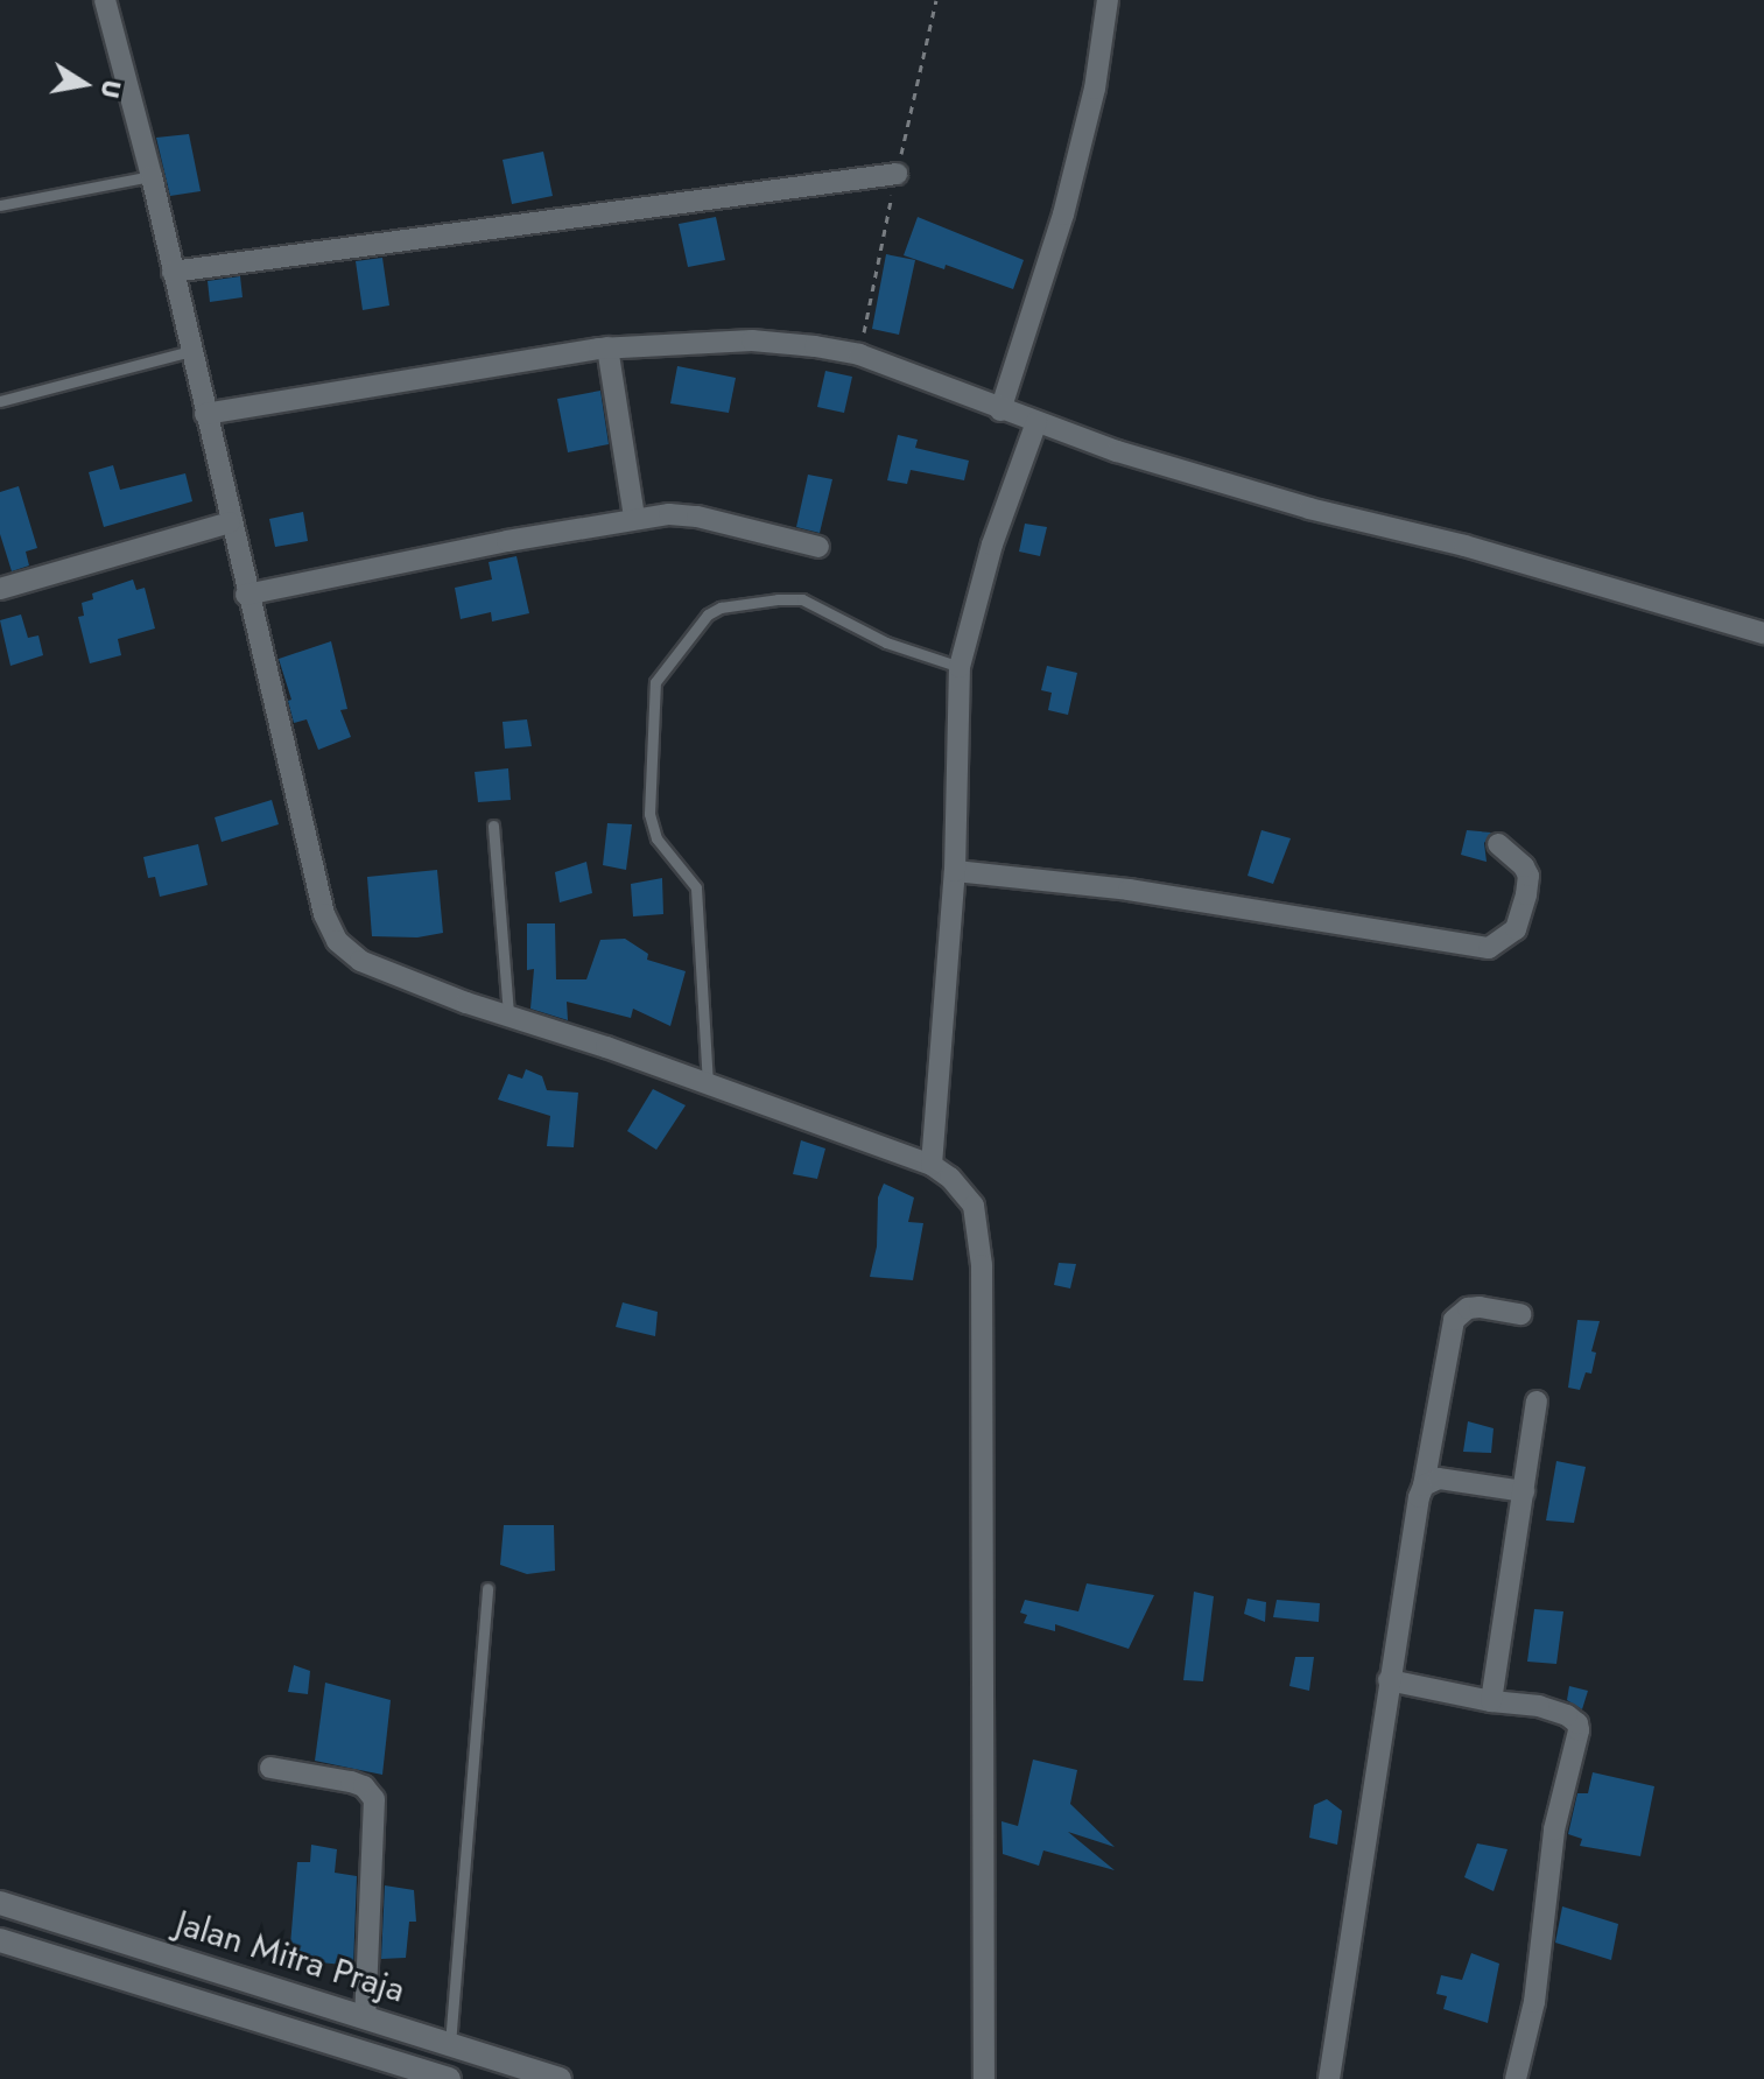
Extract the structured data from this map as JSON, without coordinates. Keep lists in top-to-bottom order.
{
  "streets": {
    "street": ["Jalan Mitra Praja"]
  },
  "north": "right"
}
